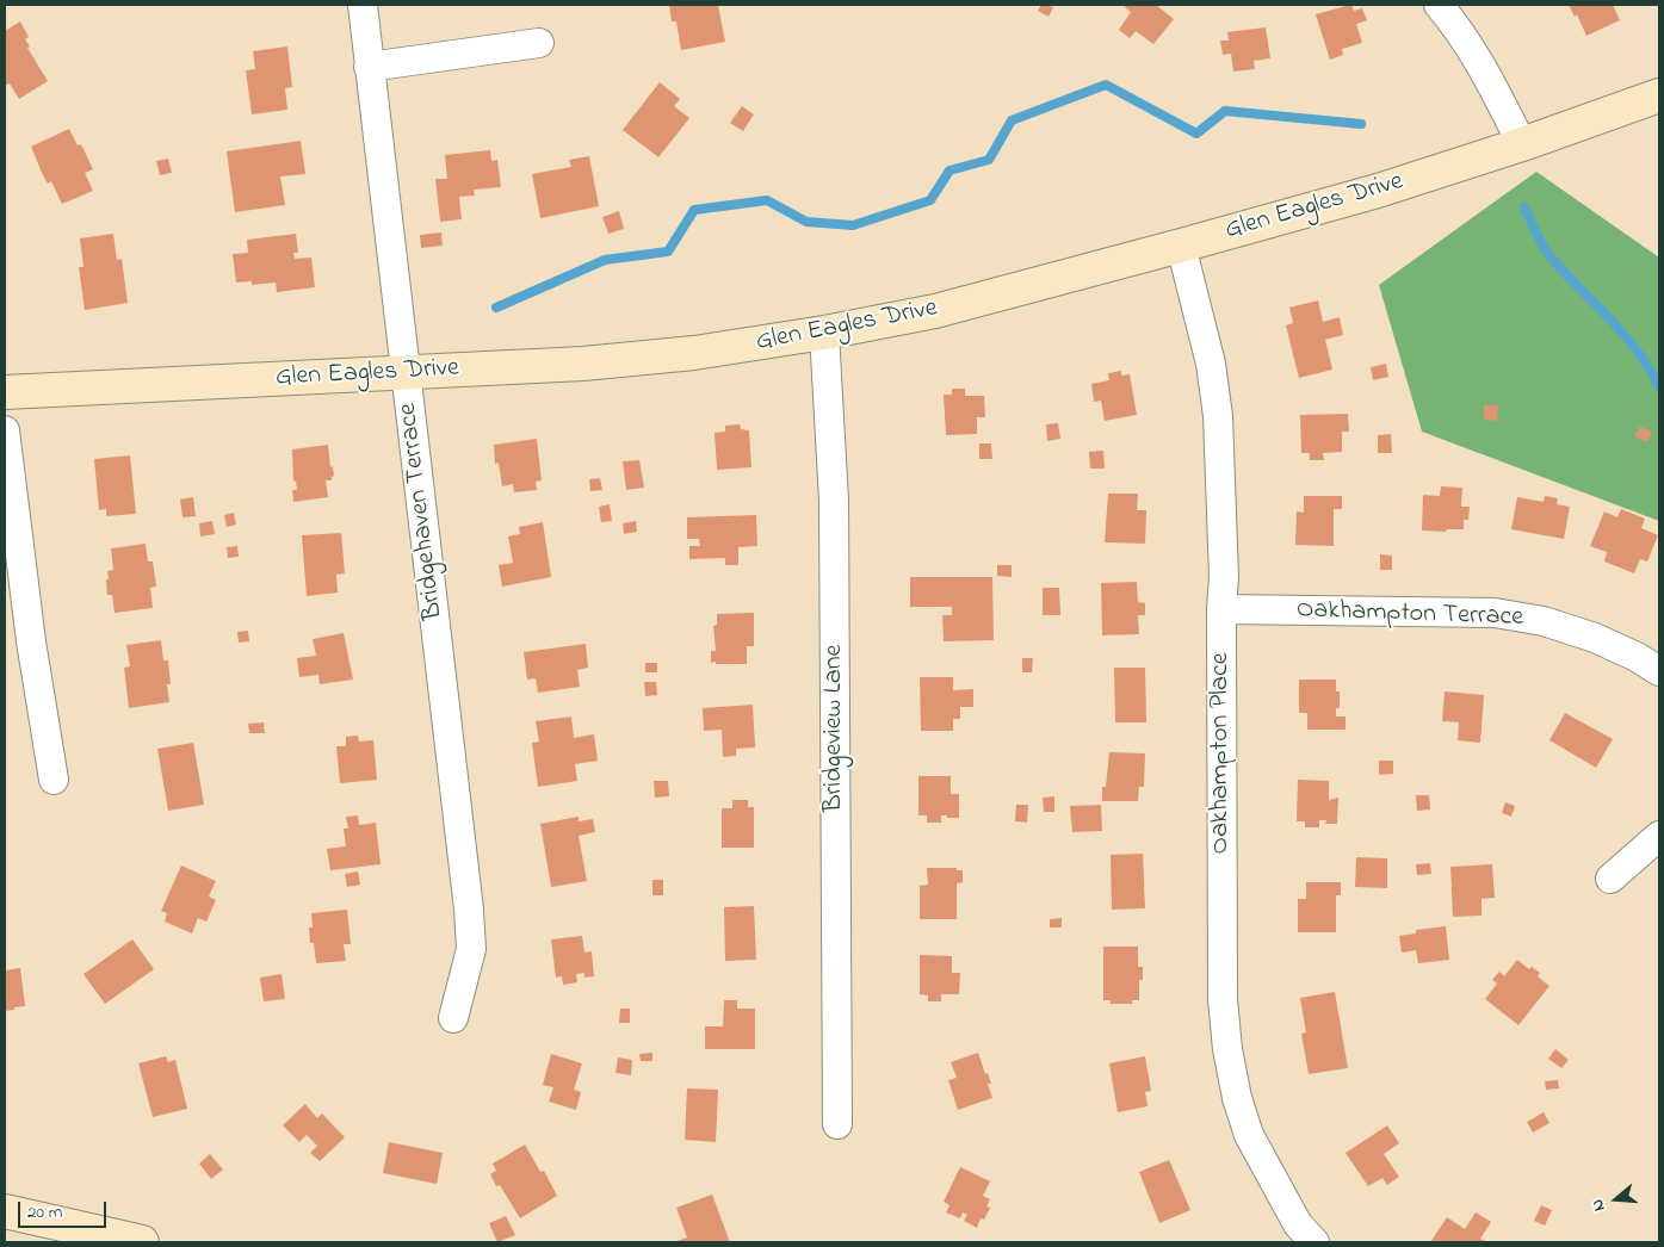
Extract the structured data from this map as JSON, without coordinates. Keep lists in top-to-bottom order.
{
  "streets": {
    "street": [
      "Glen Eagles Drive",
      "Bridgehaven Terrace",
      "Oakhampton Terrace",
      "Bridgeview Lane",
      "Oakhampton Place"
    ]
  },
  "crossings": [
    ["Glen Eagles Drive", "Bridgehaven Terrace"],
    ["Glen Eagles Drive", "Bridgeview Lane"],
    ["Glen Eagles Drive", "Oakhampton Place"],
    ["Oakhampton Terrace", "Oakhampton Place"]
  ],
  "scale_bar": "20 m",
  "north": "left"
}
